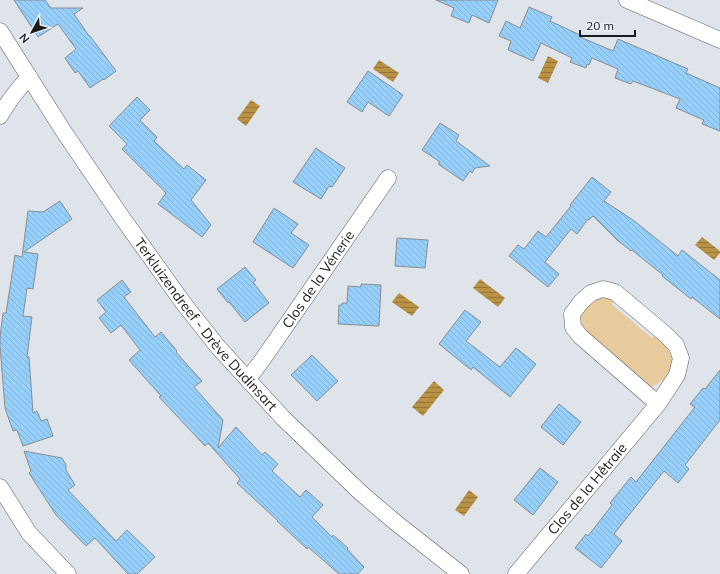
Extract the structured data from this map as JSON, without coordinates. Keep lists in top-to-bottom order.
{
  "streets": {
    "street": ["Clos de la Vénerie", "Terkluizendreef - Drève Dudinsart", "Clos de la Hêtraie"]
  },
  "crossings": [
    ["Clos de la Vénerie", "Terkluizendreef - Drève Dudinsart"]
  ],
  "scale_bar": "20 m",
  "north": "bottom left"
}
